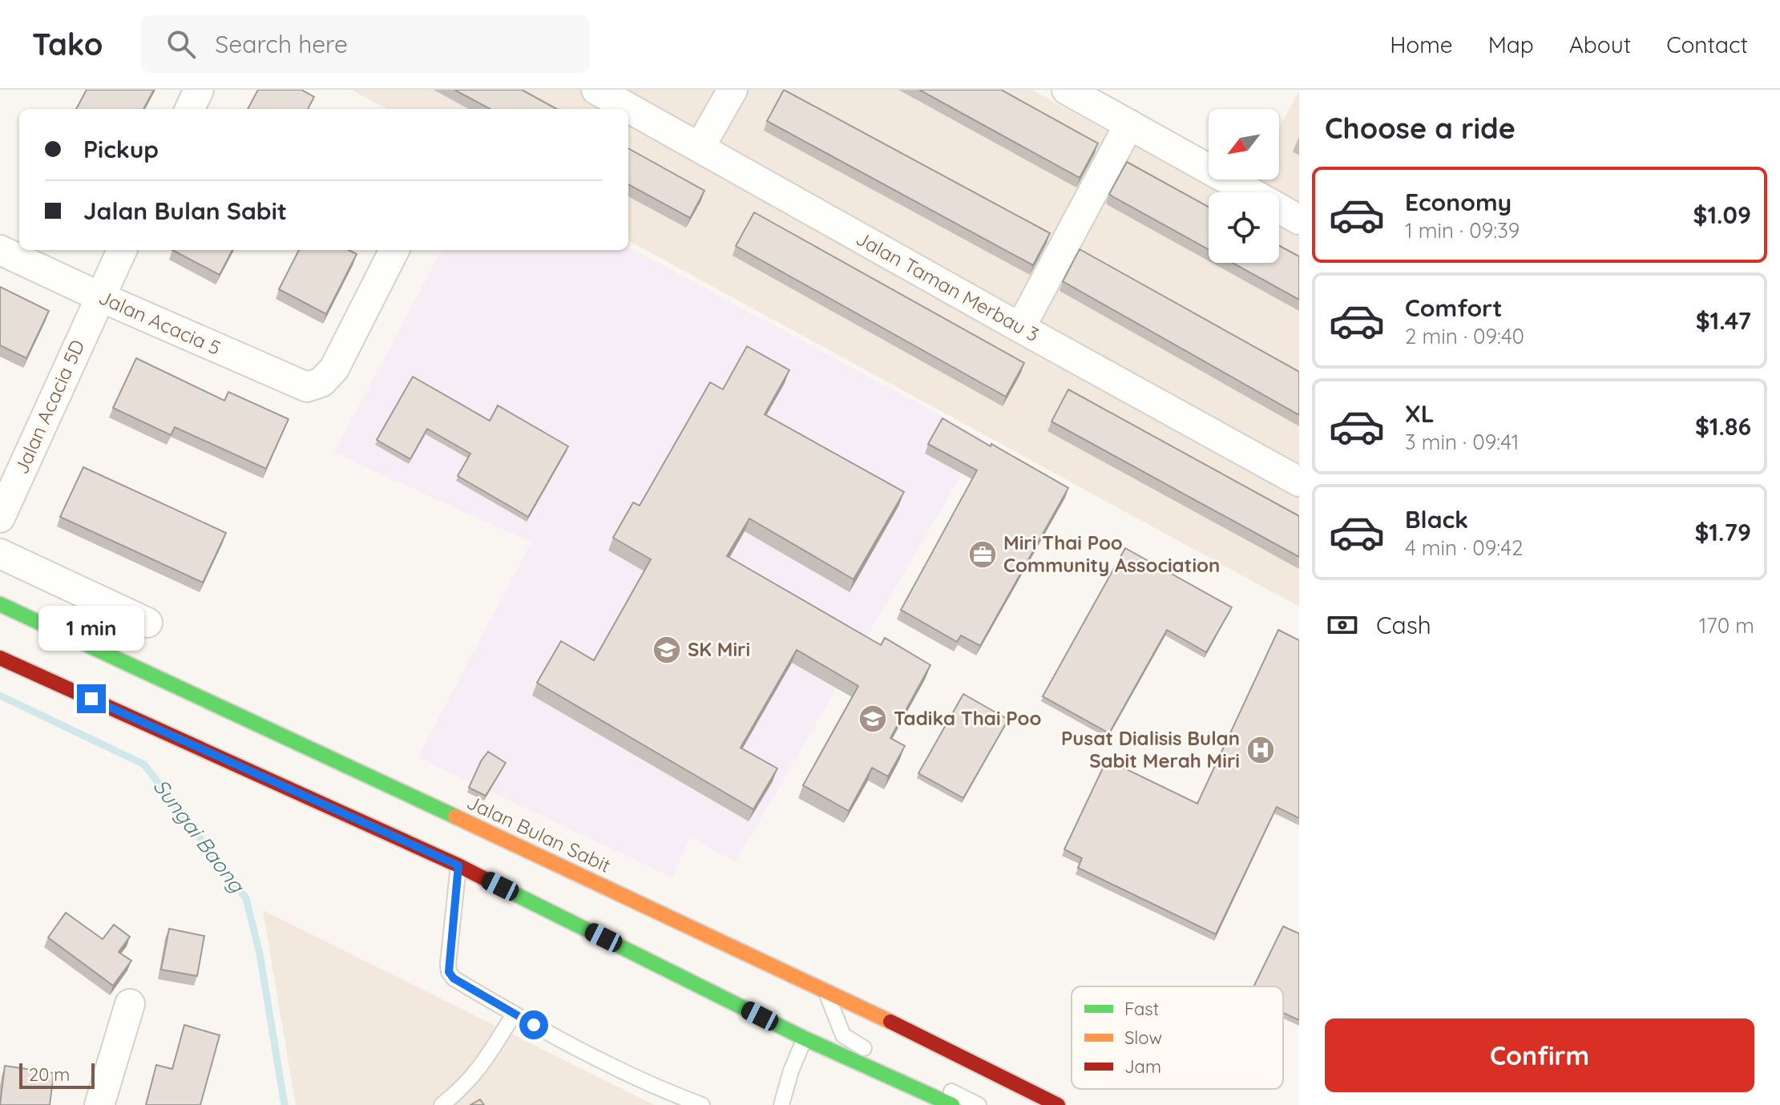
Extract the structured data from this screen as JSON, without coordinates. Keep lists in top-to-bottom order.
{
  "streets": {
    "main road": ["Jalan Bulan Sabit"],
    "street": ["Jalan Taman Merbau 3", "Jalan Acacia 5", "Jalan Acacia 5D"]
  },
  "crossings": [
    ["Jalan Acacia 5", "Jalan Acacia 5D"]
  ],
  "water": ["Sungai Baong"],
  "places": {
    "office": ["Miri Thai Poo Community Association"],
    "school or university": ["SK Miri", "Tadika Thai Poo"],
    "hospital": ["Pusat Dialisis Bulan Sabit Merah Miri"]
  },
  "legend": ["Fast", "Slow", "Jam"],
  "scale_bar": "20 m",
  "north": "bottom left",
  "page": {
    "header": "Tako",
    "search": "Search here",
    "nav": [
      "Home",
      "Map",
      "About",
      "Contact"
    ],
    "heading": "Choose a ride",
    "banner": ["Pickup", "Jalan Bulan Sabit"],
    "list": [
      {
        "name": "Economy",
        "note": "1 min · 09:39",
        "value": "$1.09"
      },
      {
        "name": "Comfort",
        "note": "2 min · 09:40",
        "value": "$1.47"
      },
      {
        "name": "XL",
        "note": "3 min · 09:41",
        "value": "$1.86"
      },
      {
        "name": "Black",
        "note": "4 min · 09:42",
        "value": "$1.79"
      }
    ],
    "pay": ["Cash", "170 m"],
    "bubble": "1 min",
    "buttons": "Confirm",
    "scale": "20 m"
  }
}
